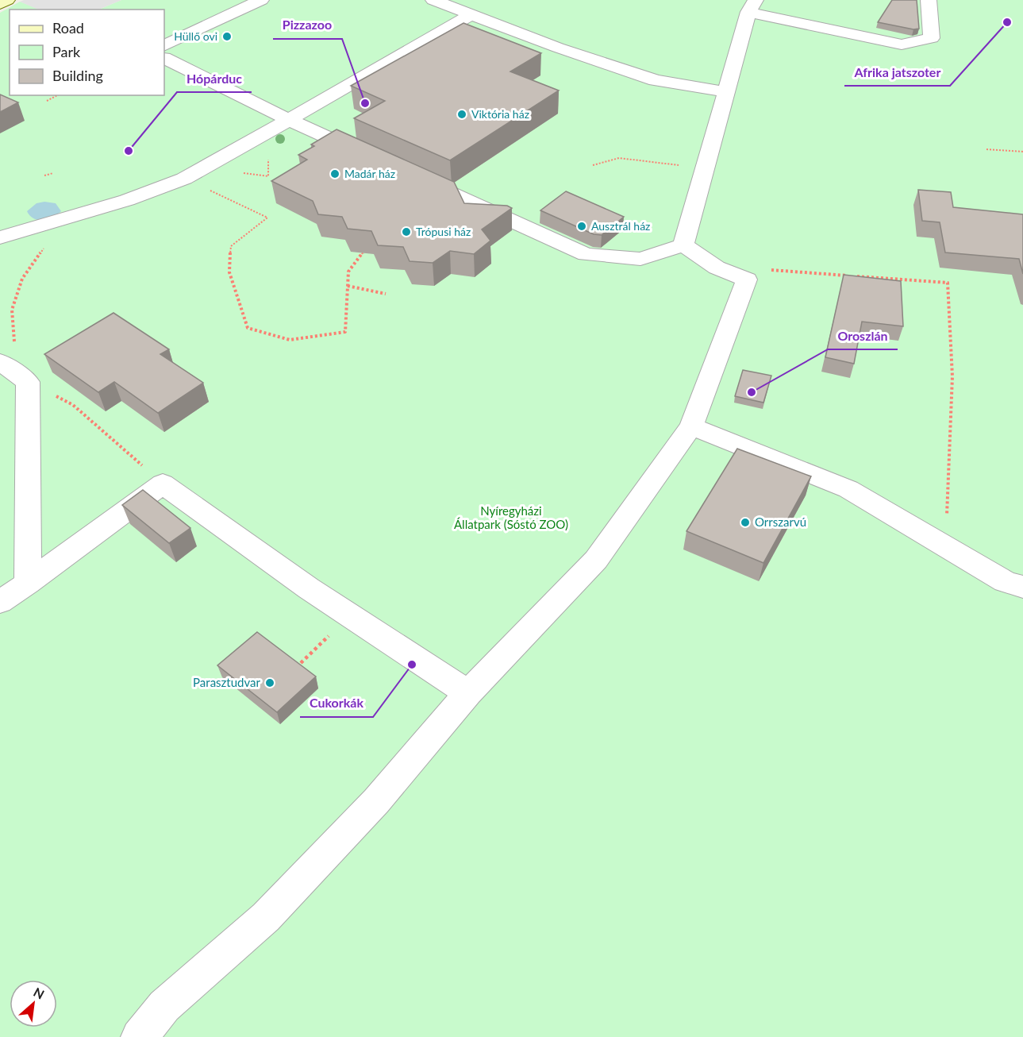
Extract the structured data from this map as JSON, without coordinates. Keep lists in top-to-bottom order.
{
  "parks": ["Nyíregyházi Állatpark (Sóstó ZOO)"],
  "places": [
    "Afrika jatszoter",
    "Hüllő ovi",
    "Pizzazoo",
    "Viktória ház",
    "Hópárduc",
    "Madár ház",
    "Ausztrál ház",
    "Trópusi ház",
    "Oroszlán",
    "Orrszarvú",
    "Cukorkák",
    "Parasztudvar"
  ],
  "legend": ["Road", "Park", "Building"],
  "north": "top right"
}
